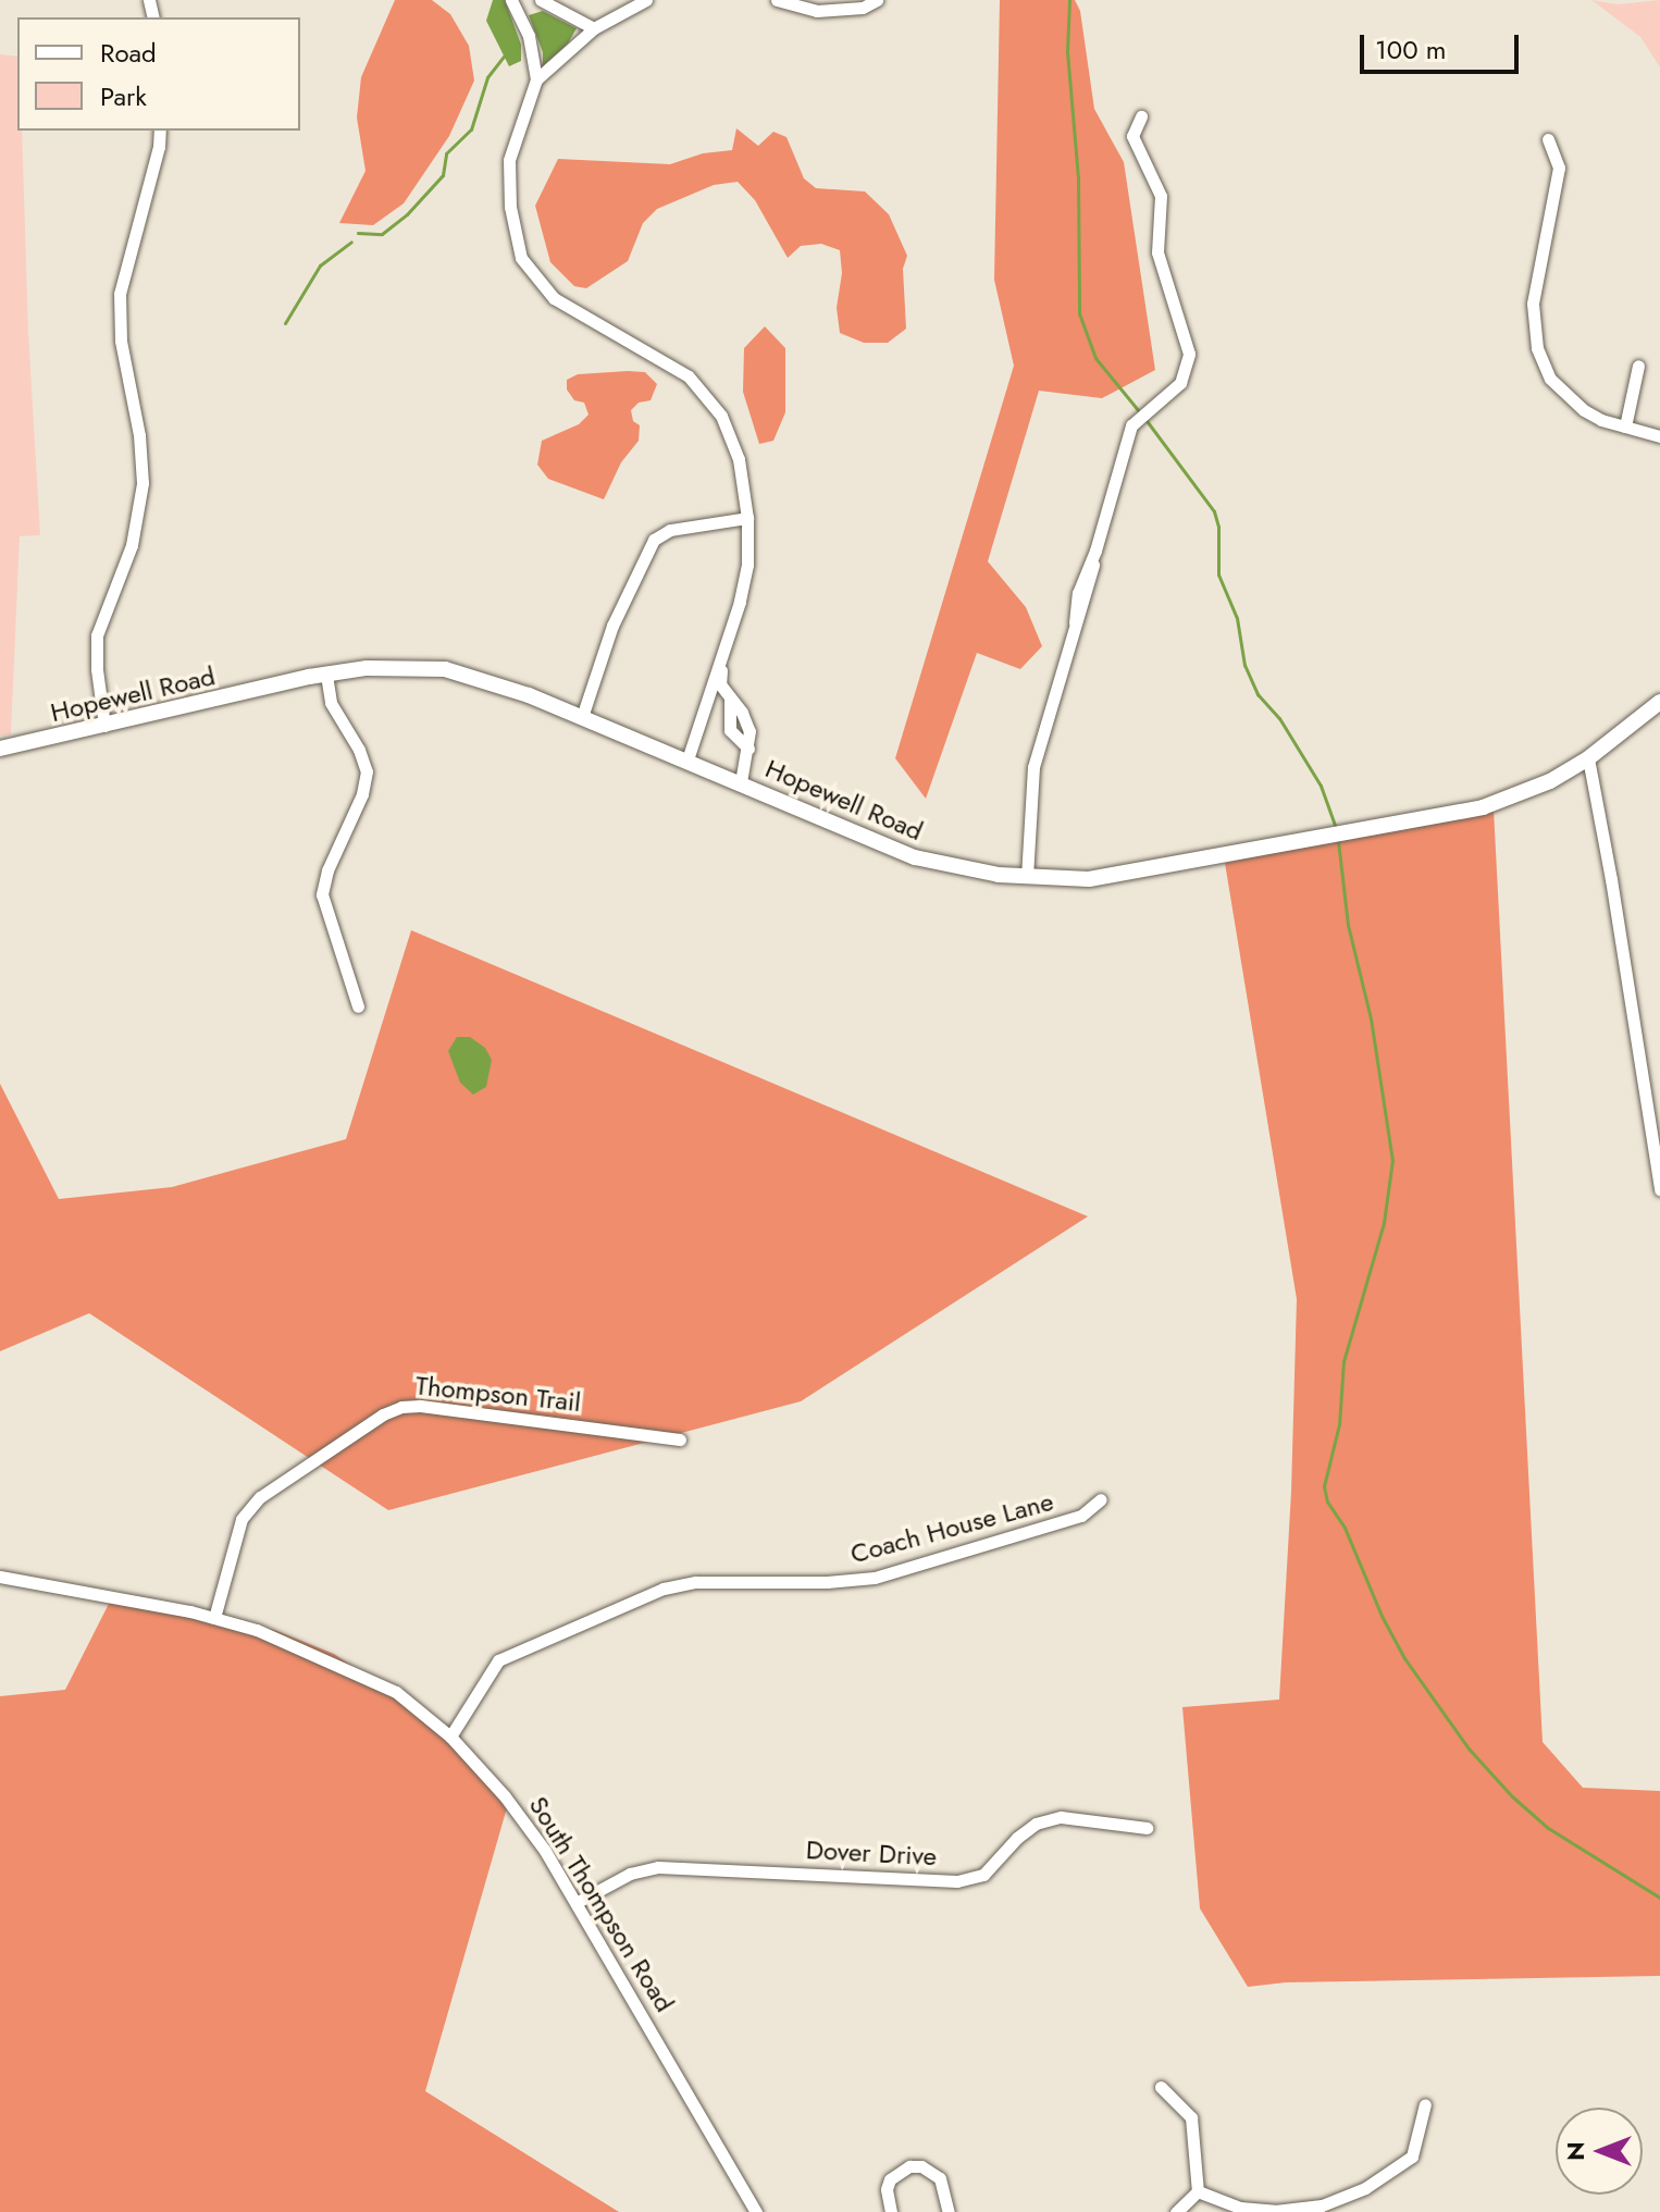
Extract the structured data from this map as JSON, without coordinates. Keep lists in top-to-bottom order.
{
  "streets": {
    "street": [
      "Hopewell Road",
      "Thompson Trail",
      "Coach House Lane",
      "Dover Drive",
      "South Thompson Road"
    ]
  },
  "crossings": [
    ["Thompson Trail", "South Thompson Road"],
    ["Coach House Lane", "South Thompson Road"],
    ["Dover Drive", "South Thompson Road"]
  ],
  "legend": ["Road", "Park"],
  "scale_bar": "100 m",
  "north": "left"
}
